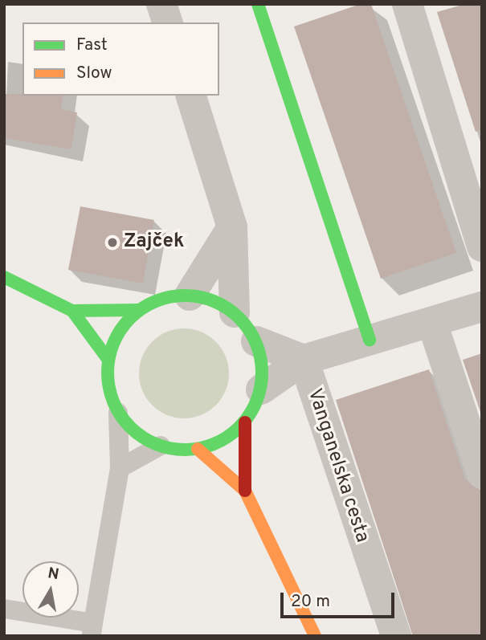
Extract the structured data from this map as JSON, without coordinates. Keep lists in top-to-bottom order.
{
  "streets": {
    "street": ["Vanganelska cesta"]
  },
  "places": ["Zajček"],
  "legend": ["Fast", "Slow"],
  "scale_bar": "20 m",
  "north": "top"
}
